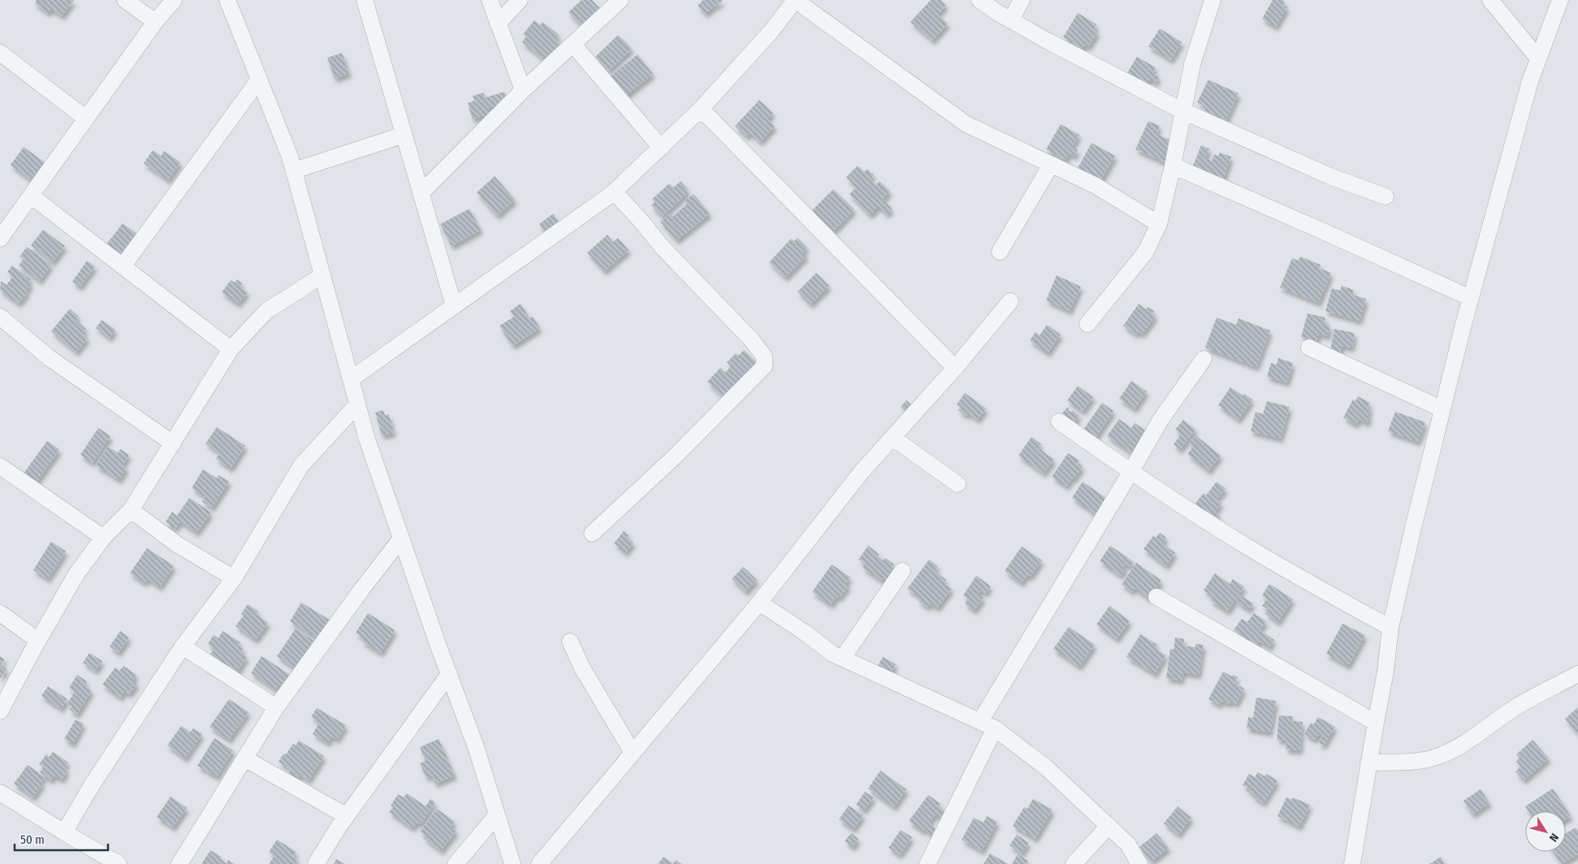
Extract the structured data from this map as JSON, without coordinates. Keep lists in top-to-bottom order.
{
  "scale_bar": "50 m",
  "north": "bottom right"
}
